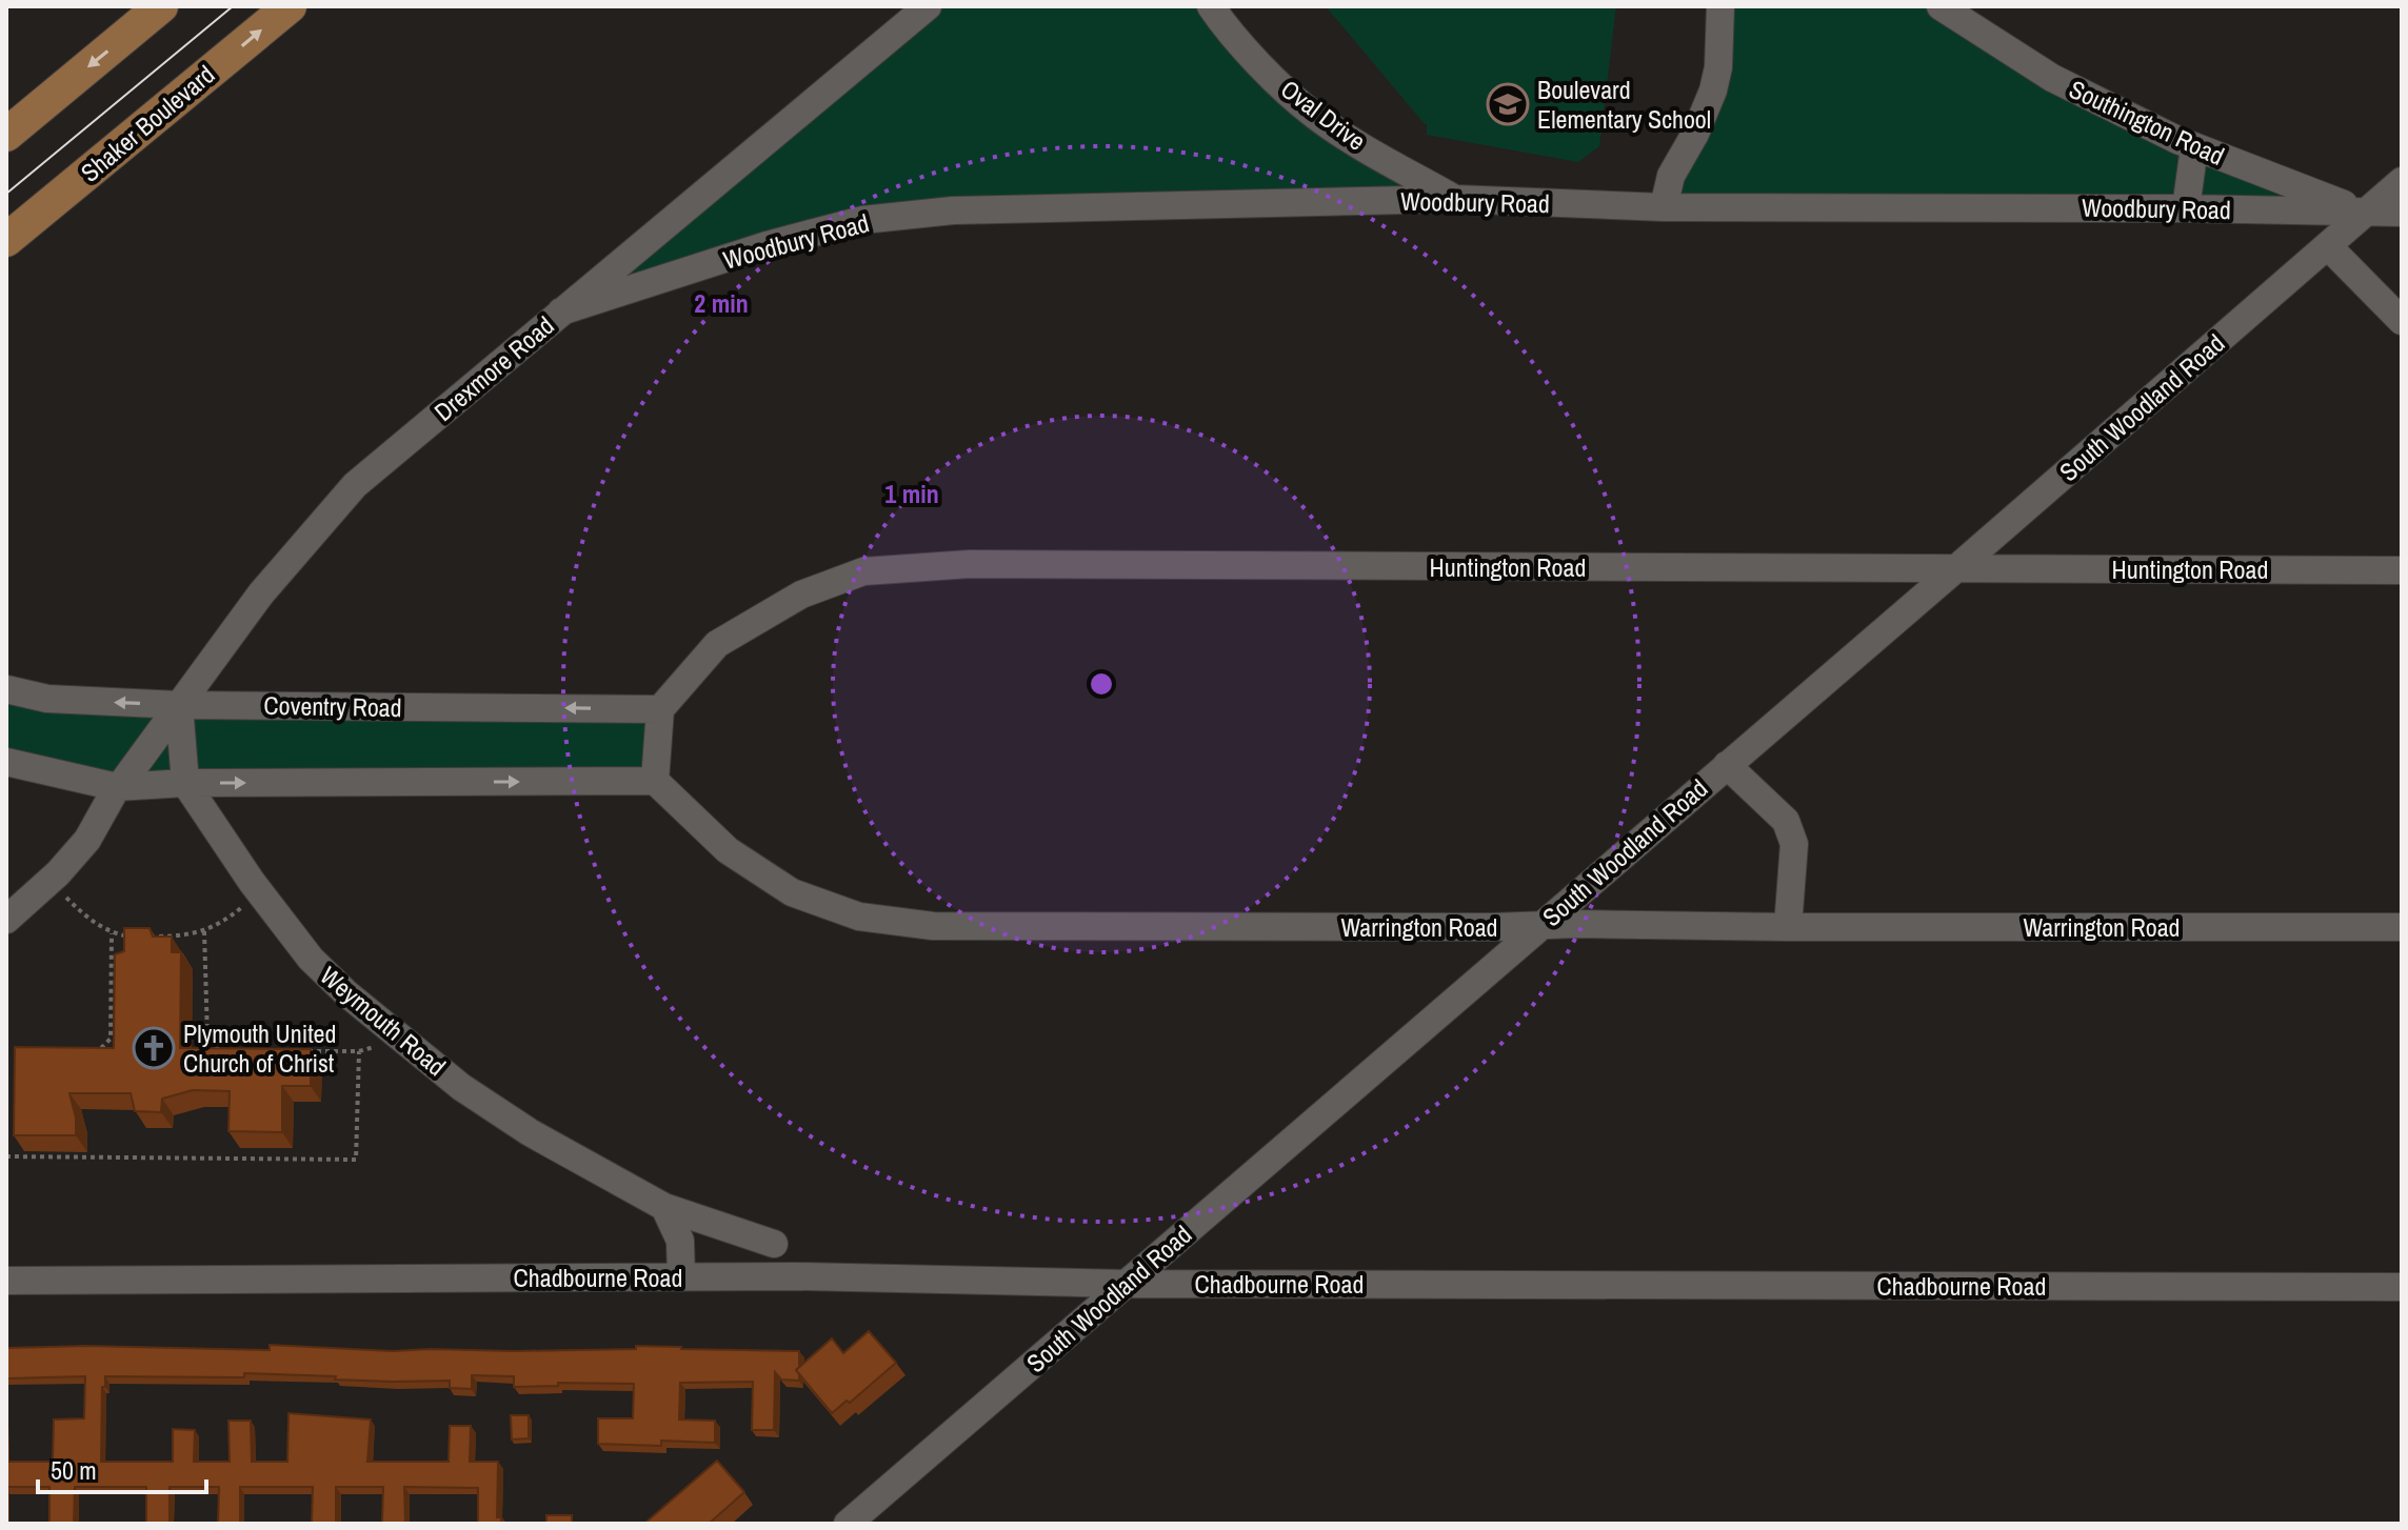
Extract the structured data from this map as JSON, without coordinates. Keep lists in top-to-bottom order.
{
  "streets": {
    "main road": ["Shaker Boulevard"],
    "street": [
      "Oval Drive",
      "Southington Road",
      "Woodbury Road",
      "Drexmore Road",
      "South Woodland Road",
      "Huntington Road",
      "Coventry Road",
      "Warrington Road",
      "Weymouth Road",
      "Chadbourne Road"
    ]
  },
  "crossings": [
    ["Oval Drive", "Woodbury Road"],
    ["Southington Road", "Woodbury Road"],
    ["Southington Road", "South Woodland Road"],
    ["Woodbury Road", "Drexmore Road"],
    ["Woodbury Road", "South Woodland Road"],
    ["Drexmore Road", "Coventry Road"],
    ["Drexmore Road", "Weymouth Road"],
    ["South Woodland Road", "Huntington Road"],
    ["South Woodland Road", "Warrington Road"],
    ["South Woodland Road", "Chadbourne Road"],
    ["Huntington Road", "Coventry Road"],
    ["Coventry Road", "Weymouth Road"]
  ],
  "places": {
    "school or university": ["Boulevard Elementary School"],
    "church": ["Plymouth United Church of Christ"]
  },
  "scale_bar": "50 m",
  "rings": ["2 min", "1 min"]
}
